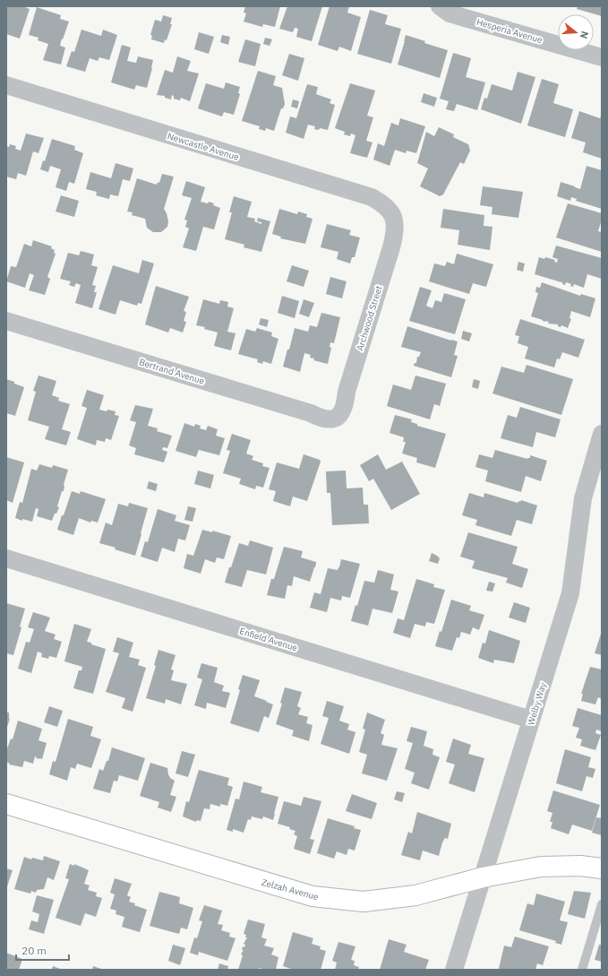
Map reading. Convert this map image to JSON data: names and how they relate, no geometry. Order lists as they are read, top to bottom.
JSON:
{
  "streets": {
    "street": [
      "Hesperia Avenue",
      "Newcastle Avenue",
      "Archwood Street",
      "Bertrand Avenue",
      "Enfield Avenue",
      "Welby Way",
      "Zelzah Avenue"
    ]
  },
  "crossings": [
    ["Newcastle Avenue", "Archwood Street"],
    ["Archwood Street", "Bertrand Avenue"],
    ["Enfield Avenue", "Welby Way"],
    ["Welby Way", "Zelzah Avenue"]
  ],
  "scale_bar": "20 m",
  "north": "right"
}
